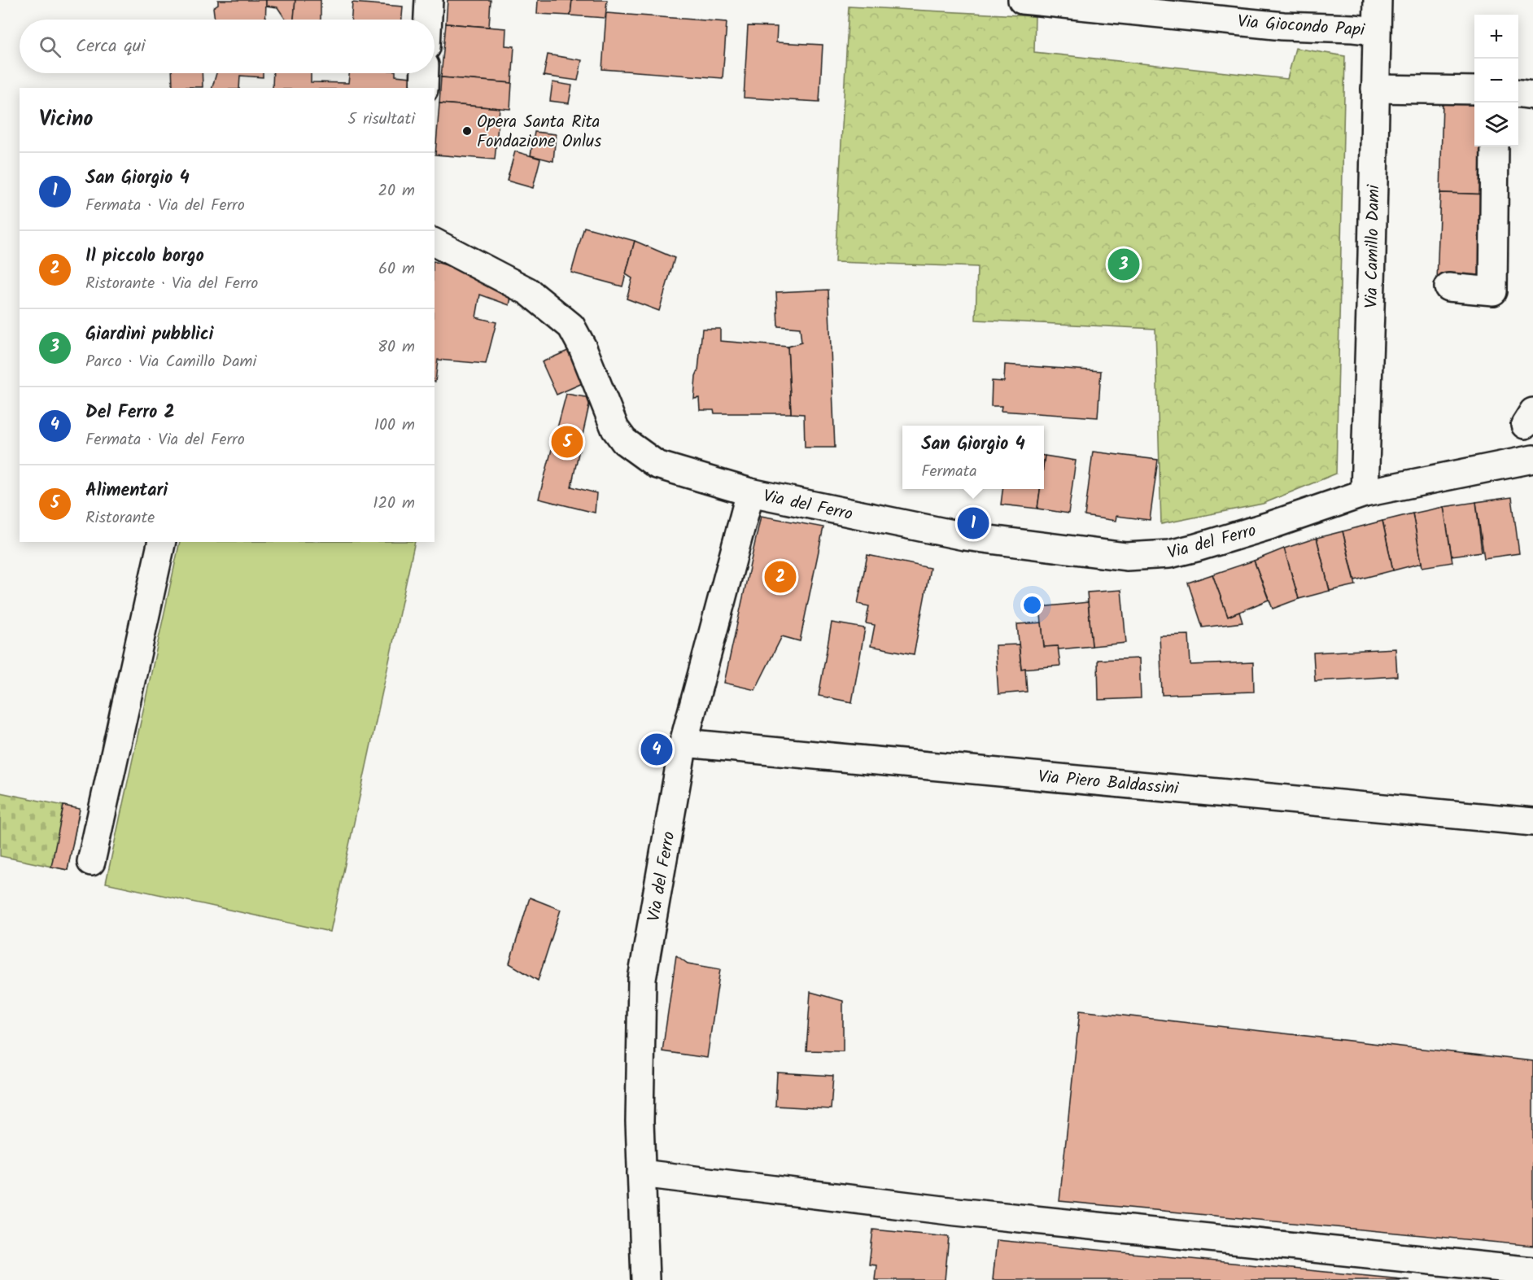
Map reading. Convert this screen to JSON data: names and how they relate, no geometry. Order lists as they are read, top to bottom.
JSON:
{
  "streets": {
    "street": [
      "Via Giocondo Papi",
      "Via Camillo Dami",
      "Via del Ferro",
      "Via Piero Baldassini"
    ]
  },
  "crossings": [
    ["Via Giocondo Papi", "Via Camillo Dami"],
    ["Via Camillo Dami", "Via del Ferro"],
    ["Via del Ferro", "Via Piero Baldassini"]
  ],
  "places": ["Opera Santa Rita Fondazione Onlus"],
  "page": {
    "map_buttons": ["+", "−"],
    "search": "Cerca qui",
    "heading": ["Vicino", "5 risultati"],
    "list": [
      {
        "mark": "1",
        "name": "San Giorgio 4",
        "note": "Fermata · Via del Ferro",
        "value": "20 m"
      },
      {
        "mark": "2",
        "name": "Il piccolo borgo",
        "note": "Ristorante · Via del Ferro",
        "value": "60 m"
      },
      {
        "mark": "3",
        "name": "Giardini pubblici",
        "note": "Parco · Via Camillo Dami",
        "value": "80 m"
      },
      {
        "mark": "4",
        "name": "Del Ferro 2",
        "note": "Fermata · Via del Ferro",
        "value": "100 m"
      },
      {
        "mark": "5",
        "name": "Alimentari",
        "note": "Ristorante",
        "value": "120 m"
      }
    ],
    "pins": [
      "3",
      "5",
      "1",
      "2",
      "4"
    ],
    "popup": ["San Giorgio 4", "Fermata"]
  }
}
